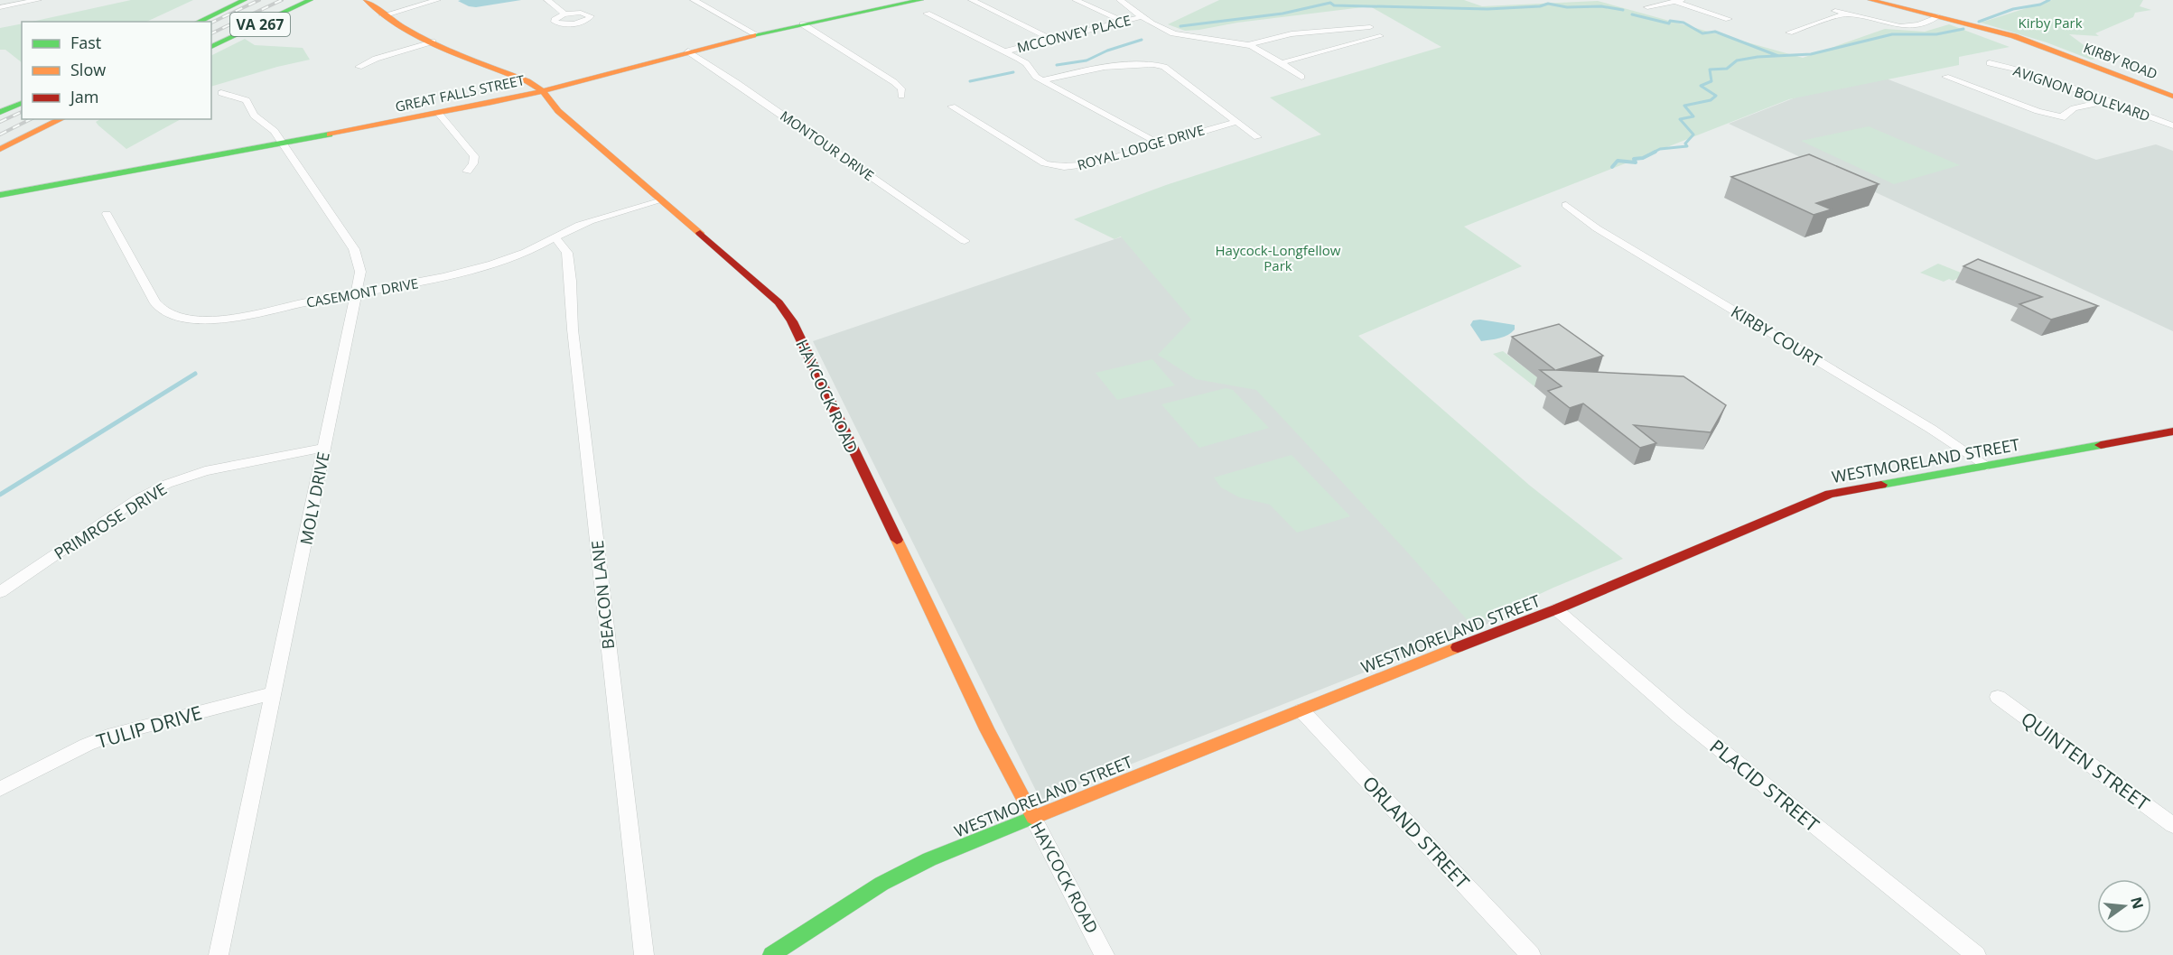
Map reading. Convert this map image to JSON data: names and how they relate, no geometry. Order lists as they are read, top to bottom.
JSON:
{
  "streets": {
    "main road": [
      "VA 267",
      "KIRBY ROAD",
      "GREAT FALLS STREET",
      "HAYCOCK ROAD",
      "WESTMORELAND STREET"
    ],
    "street": [
      "MCCONVEY PLACE",
      "AVIGNON BOULEVARD",
      "MONTOUR DRIVE",
      "ROYAL LODGE DRIVE",
      "CASEMONT DRIVE",
      "KIRBY COURT",
      "MOLY DRIVE",
      "PRIMROSE DRIVE",
      "BEACON LANE",
      "TULIP DRIVE",
      "QUINTEN STREET",
      "PLACID STREET",
      "ORLAND STREET"
    ]
  },
  "crossings": [
    ["GREAT FALLS STREET", "MONTOUR DRIVE"],
    ["GREAT FALLS STREET", "HAYCOCK ROAD"],
    ["GREAT FALLS STREET", "MOLY DRIVE"],
    ["CASEMONT DRIVE", "HAYCOCK ROAD"],
    ["CASEMONT DRIVE", "MOLY DRIVE"],
    ["CASEMONT DRIVE", "BEACON LANE"],
    ["KIRBY COURT", "WESTMORELAND STREET"],
    ["HAYCOCK ROAD", "WESTMORELAND STREET"],
    ["WESTMORELAND STREET", "PLACID STREET"],
    ["WESTMORELAND STREET", "ORLAND STREET"],
    ["MOLY DRIVE", "PRIMROSE DRIVE"],
    ["MOLY DRIVE", "TULIP DRIVE"]
  ],
  "parks": ["Kirby Park", "Haycock-Longfellow Park"],
  "legend": ["Fast", "Slow", "Jam"],
  "north": "right"
}
